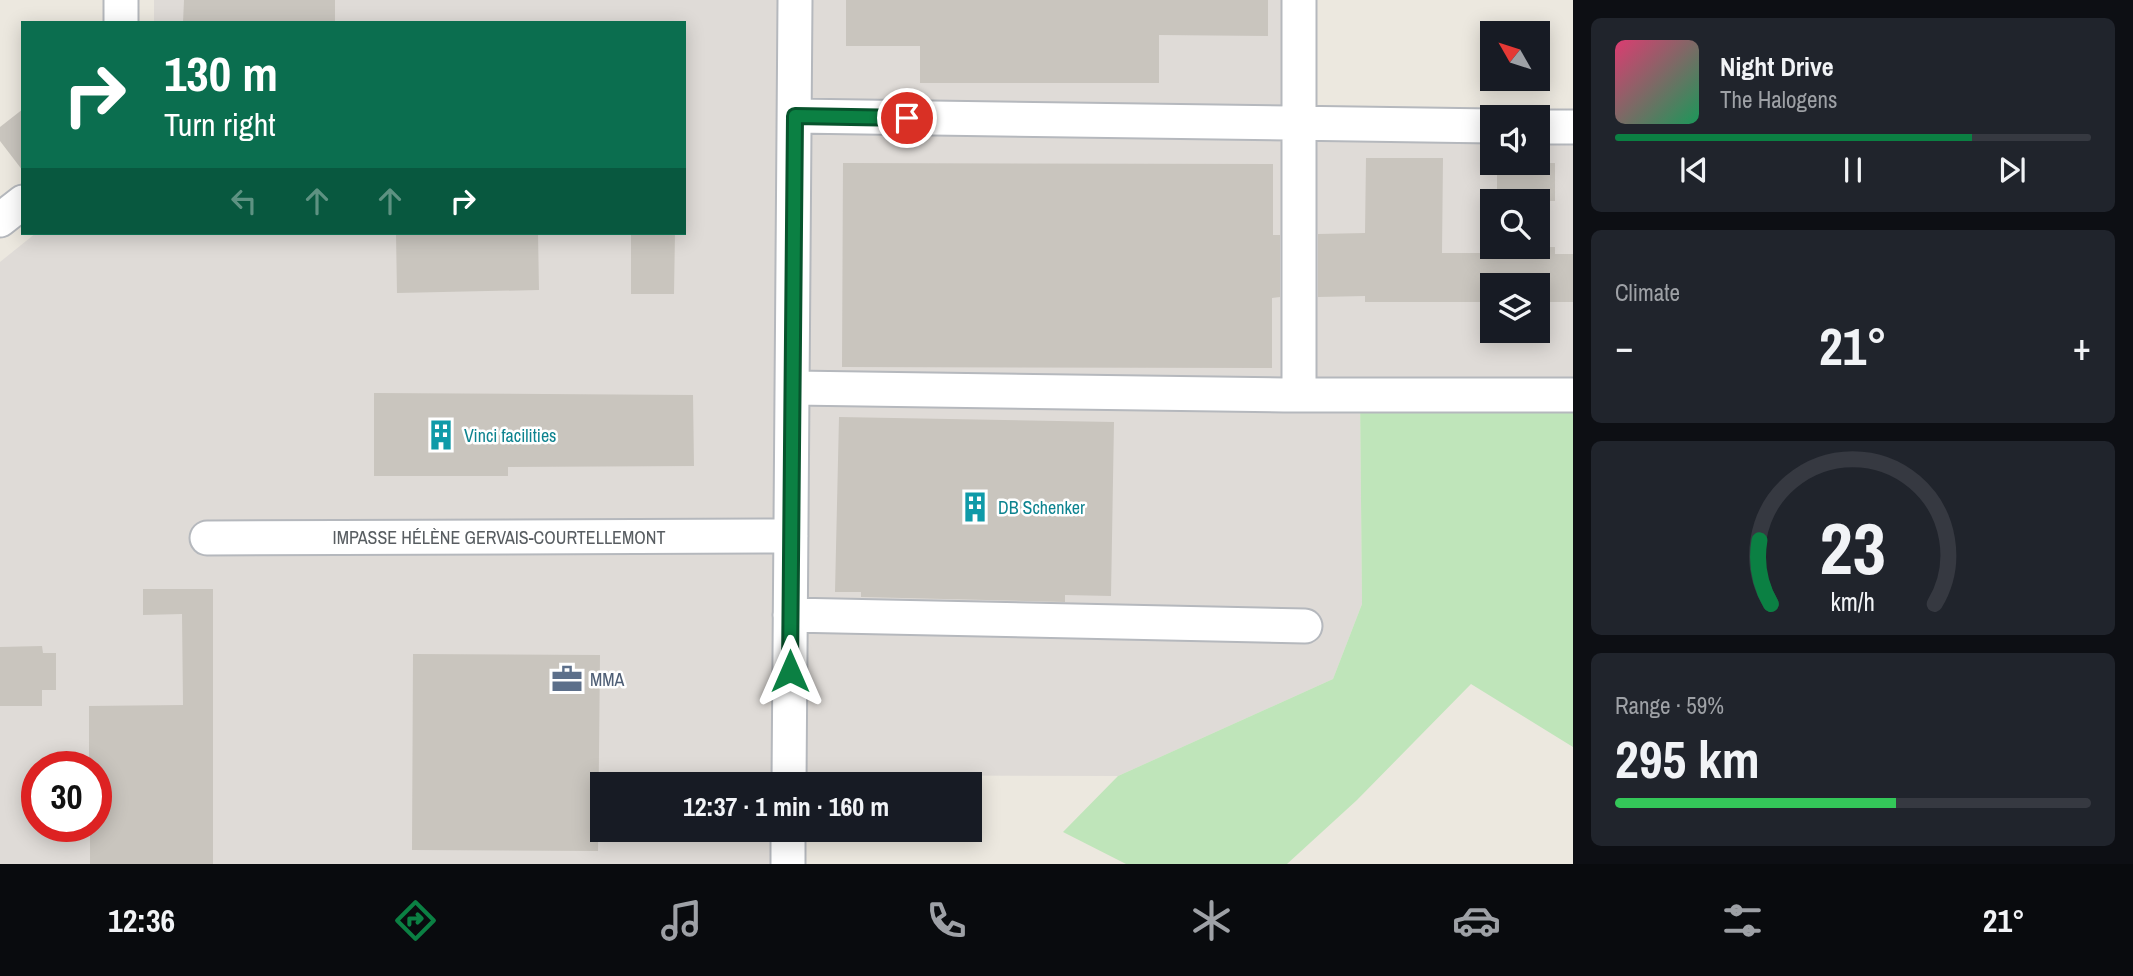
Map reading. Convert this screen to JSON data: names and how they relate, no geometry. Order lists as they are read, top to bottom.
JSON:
{
  "streets": {
    "street": ["IMPASSE HÉLÈNE GERVAIS-COURTELLEMONT"]
  },
  "places": {
    "building": ["Vinci facilities", "DB Schenker"],
    "office": ["MMA"]
  },
  "north": "top left",
  "page": {
    "turn": ["130 m", "Turn right"],
    "song": ["Night Drive", "The Halogens"],
    "tile": [
      "Climate",
      ["Range · 59%", "295 km"]
    ],
    "heat": ["−", "21°", "+"],
    "limit": "30",
    "trip": "12:37 · 1 min · 160 m",
    "tabs": ["12:36", "21°"],
    "gauge": ["23", "km/h"]
  }
}
